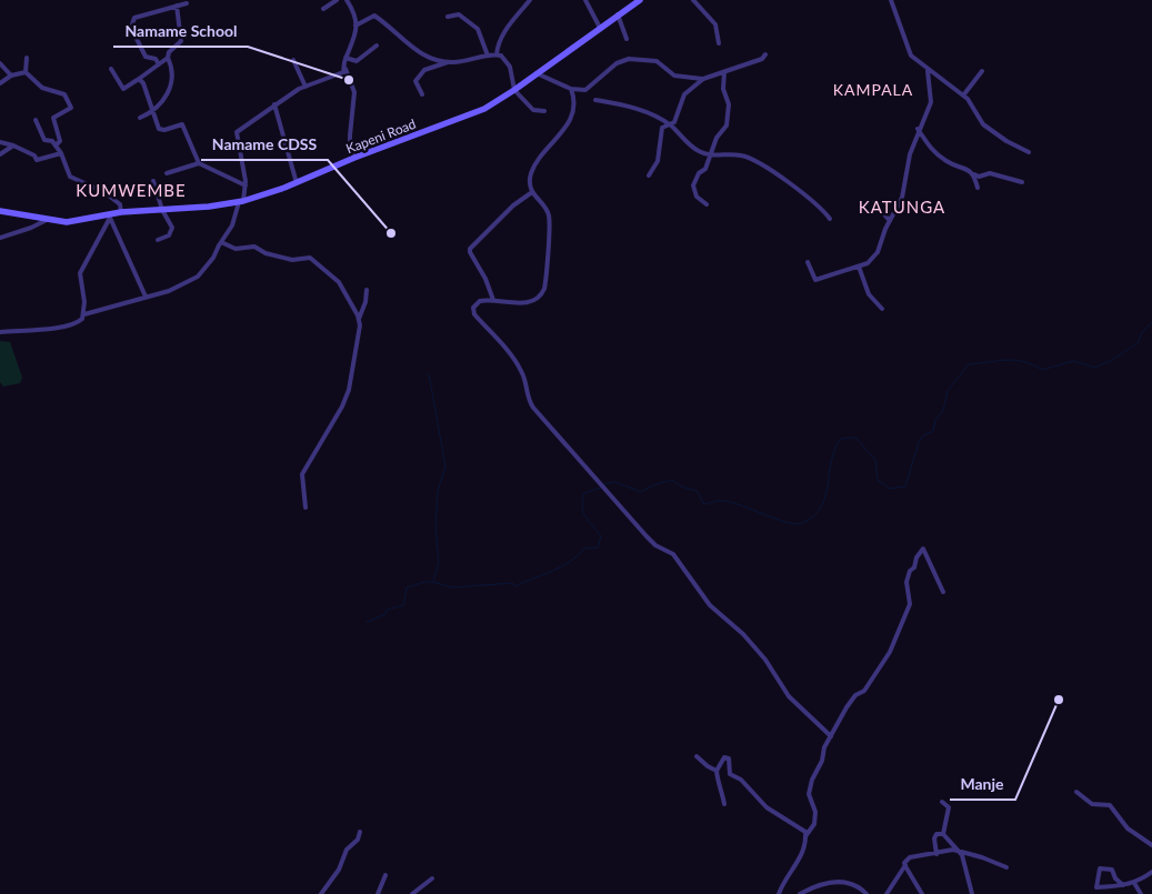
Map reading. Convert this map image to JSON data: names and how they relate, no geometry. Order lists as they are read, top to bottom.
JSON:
{
  "streets": {
    "main road": ["Kapeni Road"]
  },
  "districts": ["KAMPALA", "KUMWEMBE", "KATUNGA"],
  "places": ["Namame School", "Namame CDSS", "Manje"]
}
